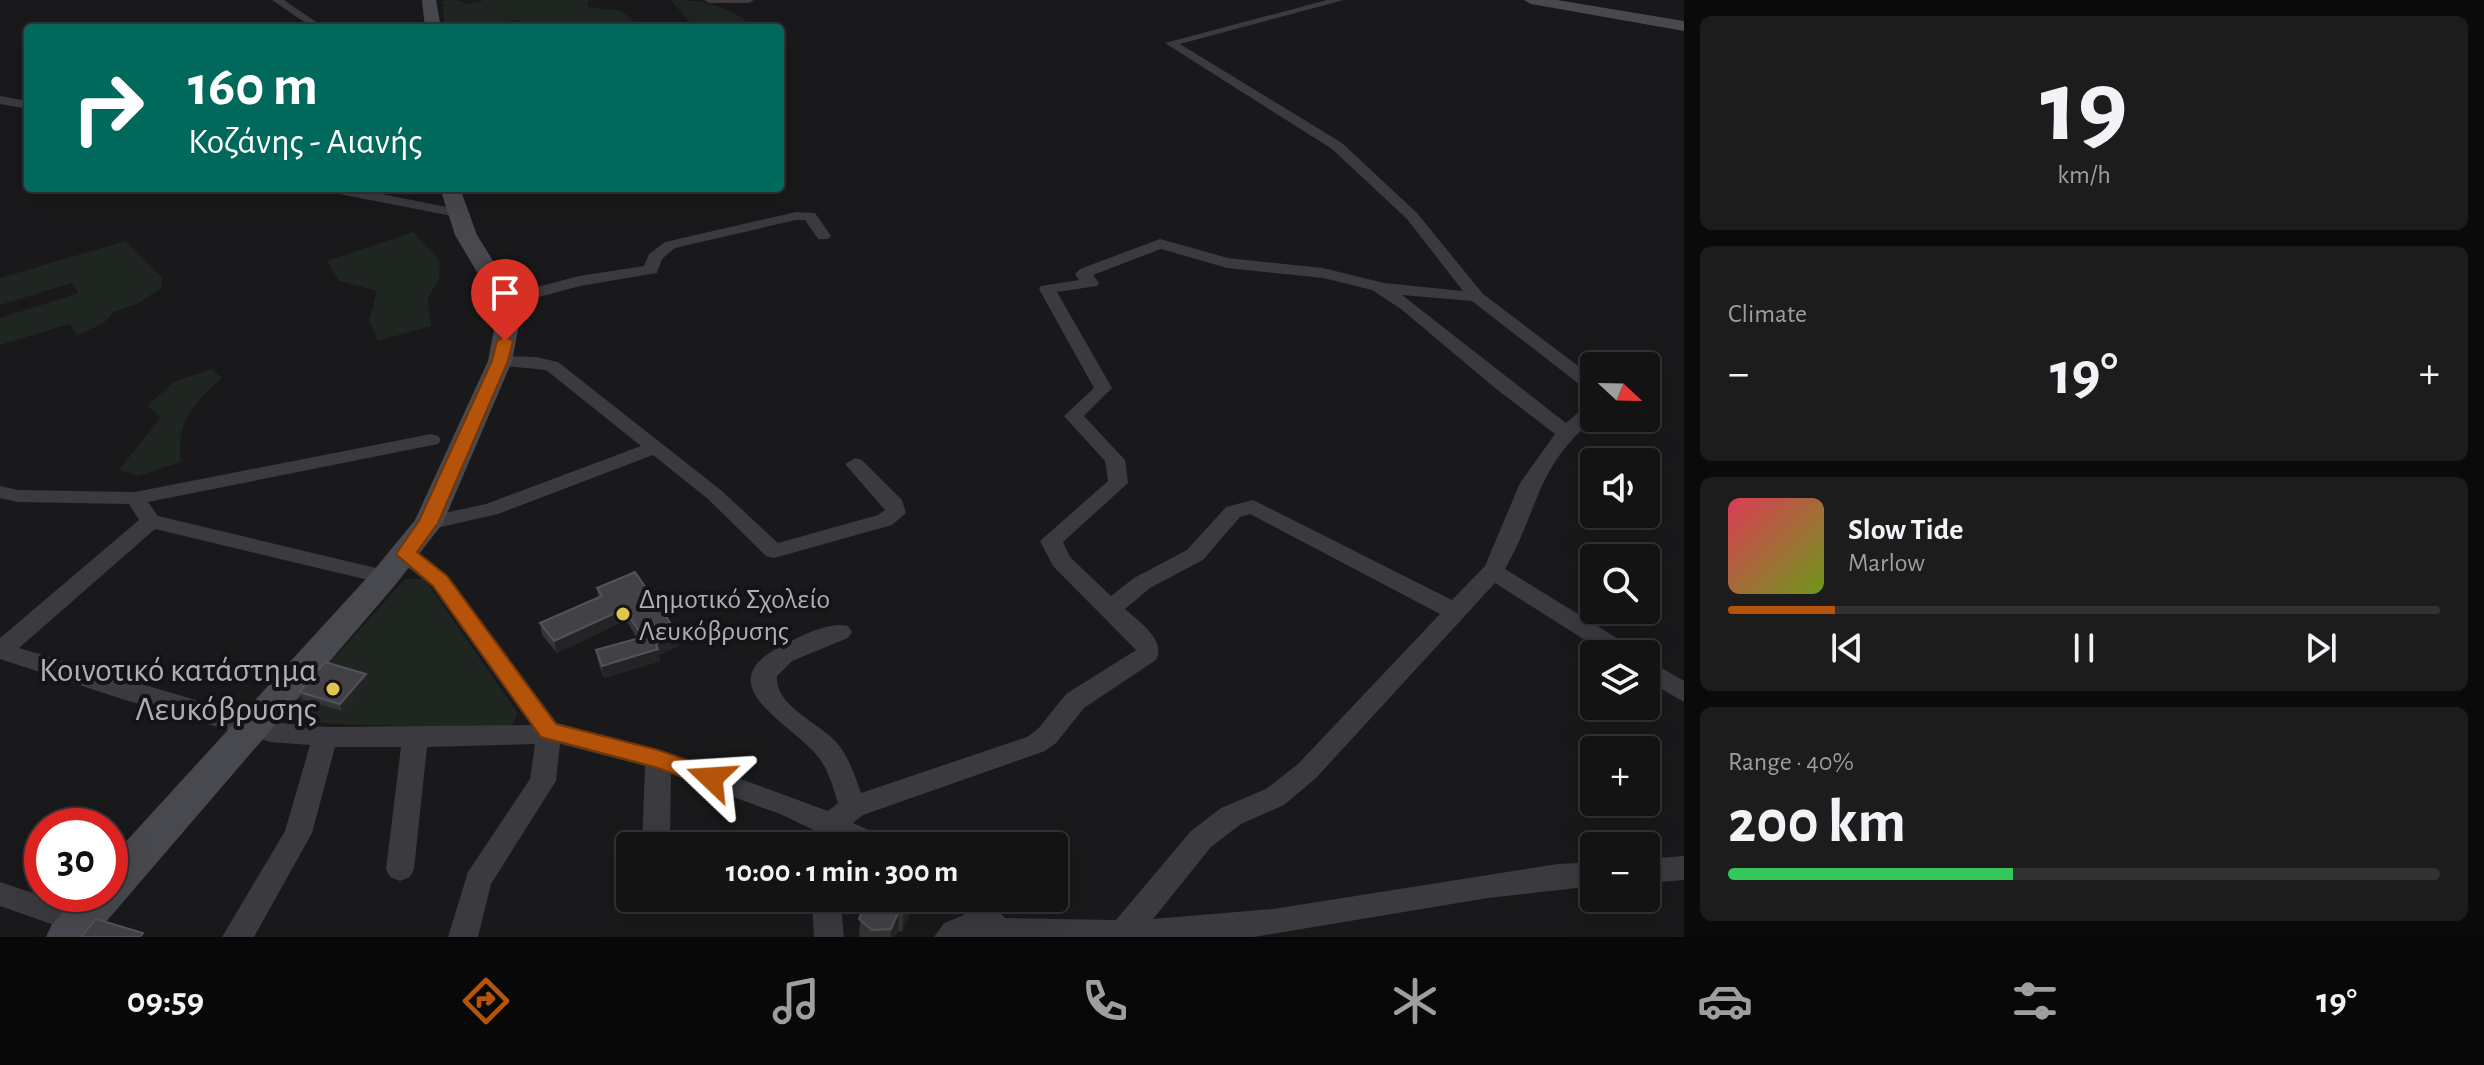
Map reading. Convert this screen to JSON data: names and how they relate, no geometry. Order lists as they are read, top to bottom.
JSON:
{
  "places": ["Δημοτικό Σχολείο Λευκόβρυσης", "Κοινοτικό κατάστημα Λευκόβρυσης"],
  "north": "right",
  "page": {
    "tile": [
      ["19", "km/h"],
      "Climate",
      ["Range · 40%", "200 km"]
    ],
    "turn": ["160 m", "Κοζάνης - Αιανής"],
    "heat": ["−", "19°", "+"],
    "map_buttons": ["+", "−"],
    "song": ["Slow Tide", "Marlow"],
    "limit": "30",
    "trip": "10:00 · 1 min · 300 m",
    "tabs": ["09:59", "19°"]
  }
}
